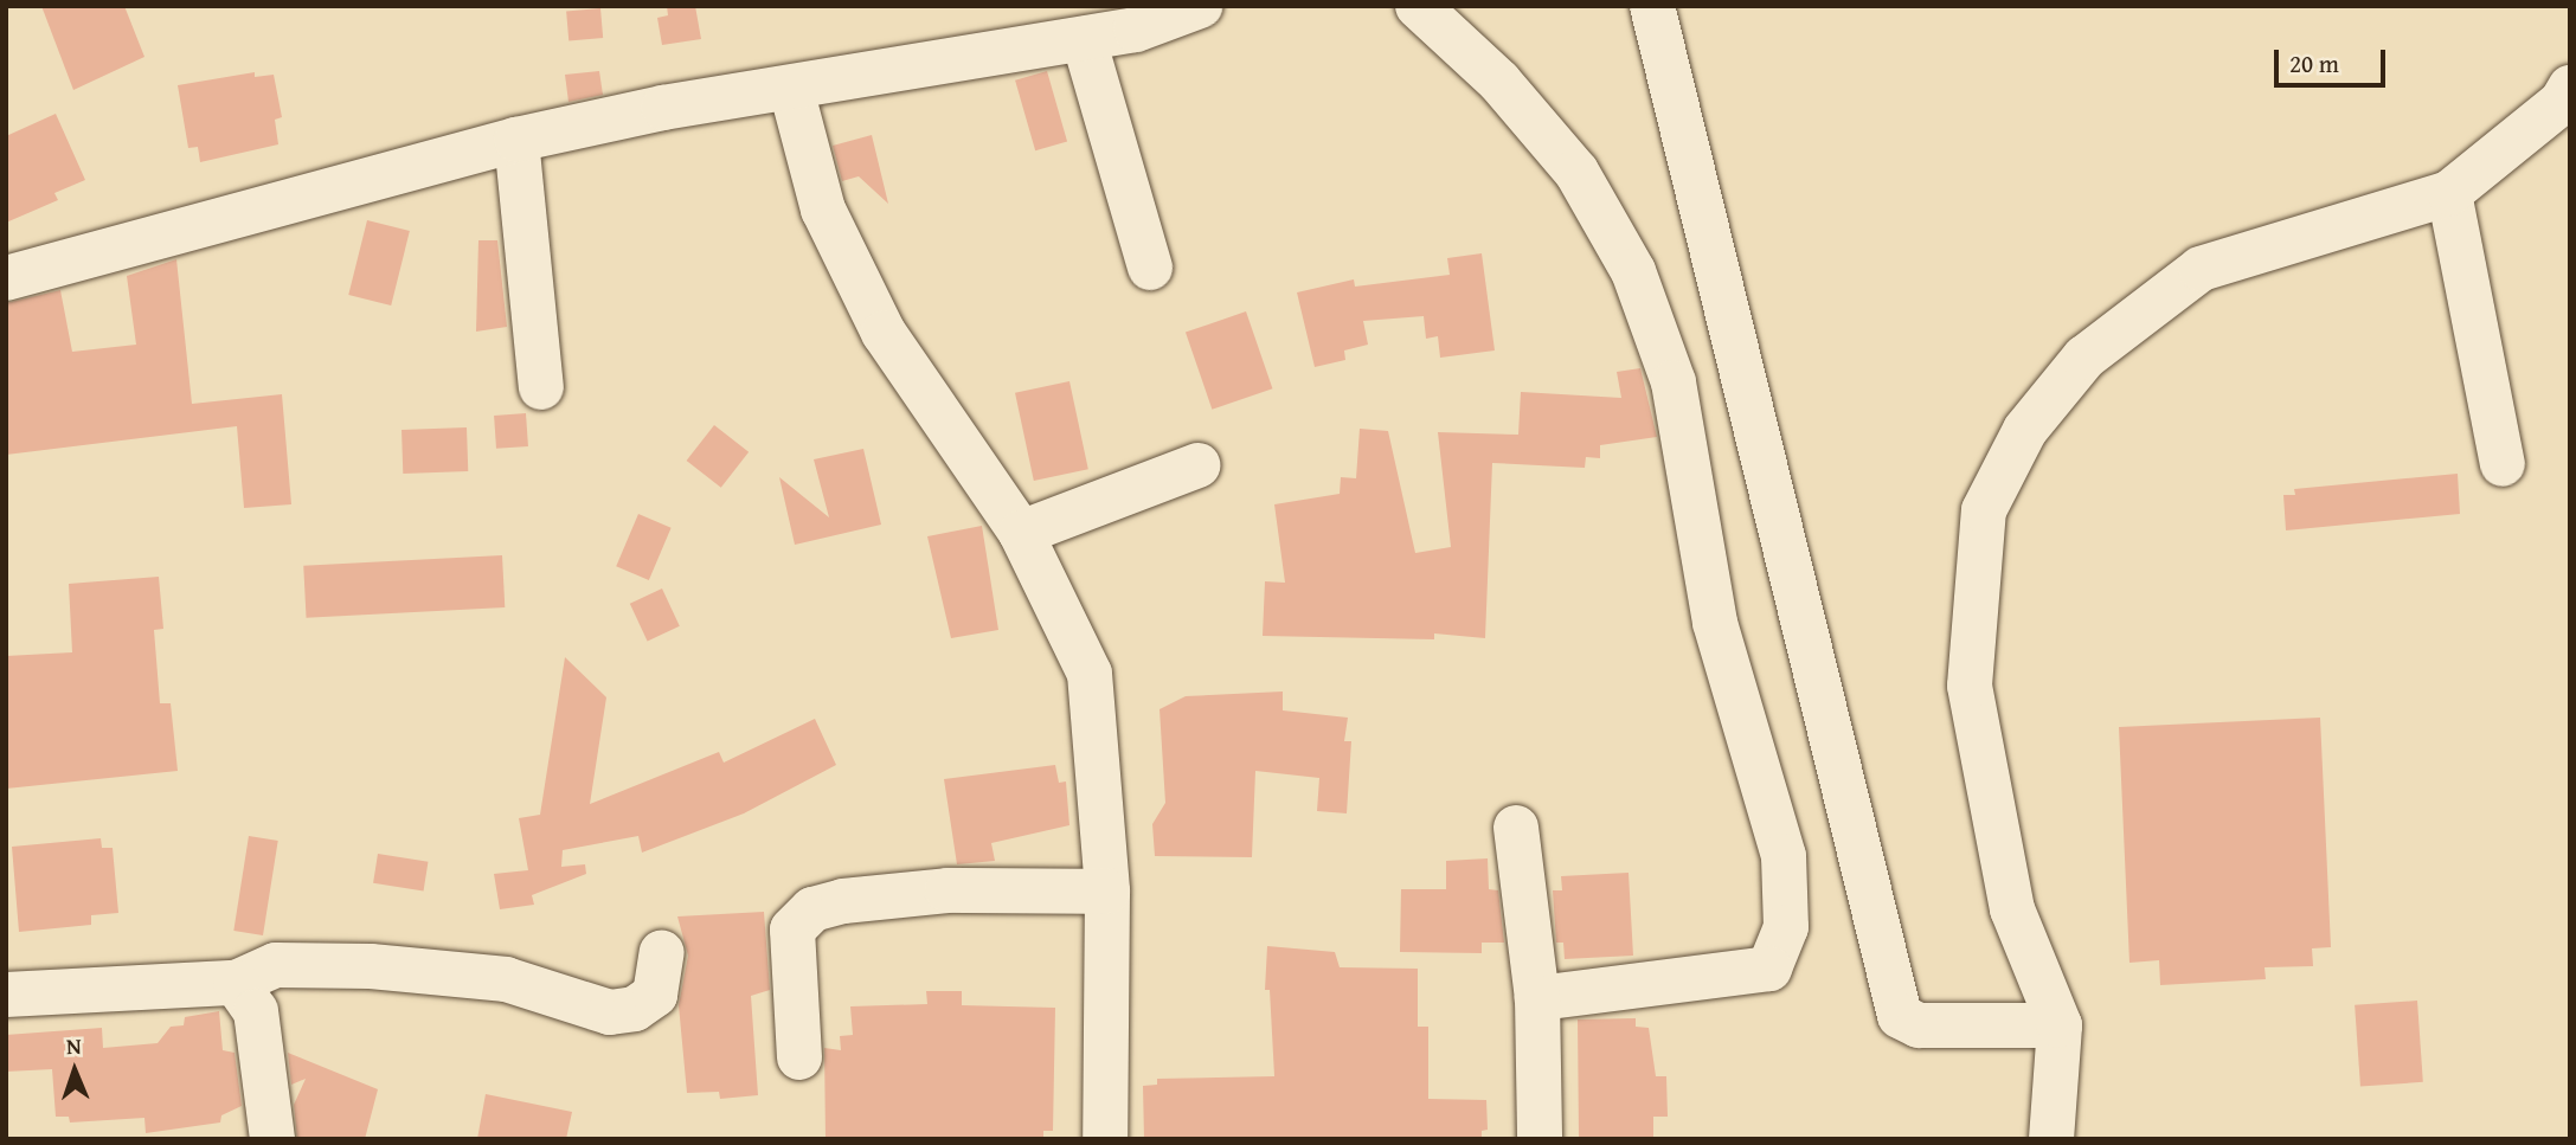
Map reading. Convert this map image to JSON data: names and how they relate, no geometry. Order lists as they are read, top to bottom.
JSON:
{
  "scale_bar": "20 m",
  "north": "top"
}
